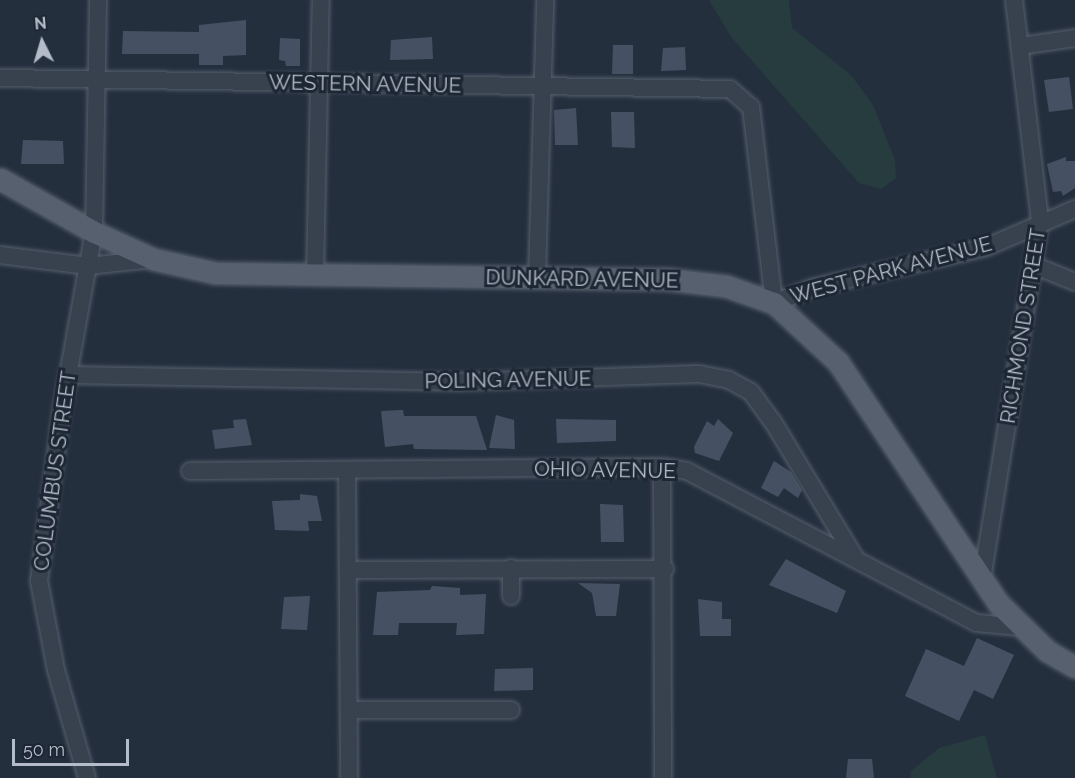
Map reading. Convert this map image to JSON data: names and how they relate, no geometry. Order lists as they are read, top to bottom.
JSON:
{
  "streets": {
    "main road": ["DUNKARD AVENUE"],
    "street": [
      "WESTERN AVENUE",
      "WEST PARK AVENUE",
      "RICHMOND STREET",
      "POLING AVENUE",
      "OHIO AVENUE",
      "COLUMBUS STREET"
    ]
  },
  "crossings": [
    ["WESTERN AVENUE", "WEST PARK AVENUE"],
    ["WESTERN AVENUE", "DUNKARD AVENUE"],
    ["WESTERN AVENUE", "COLUMBUS STREET"],
    ["WEST PARK AVENUE", "DUNKARD AVENUE"],
    ["WEST PARK AVENUE", "RICHMOND STREET"],
    ["DUNKARD AVENUE", "RICHMOND STREET"],
    ["DUNKARD AVENUE", "OHIO AVENUE"],
    ["DUNKARD AVENUE", "COLUMBUS STREET"],
    ["POLING AVENUE", "OHIO AVENUE"],
    ["POLING AVENUE", "COLUMBUS STREET"]
  ],
  "scale_bar": "50 m",
  "north": "top"
}
